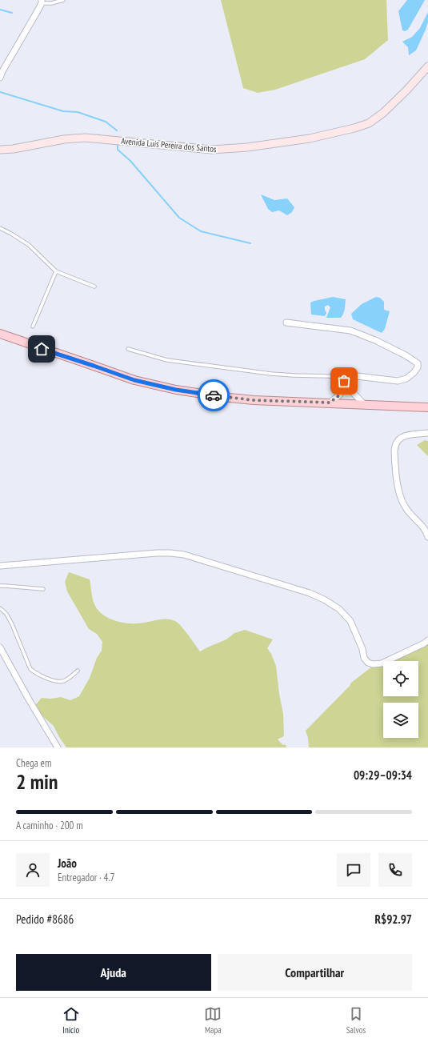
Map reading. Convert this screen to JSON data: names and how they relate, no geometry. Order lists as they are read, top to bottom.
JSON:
{
  "streets": {
    "street": ["Avenida Luís Pereira dos Santos"]
  },
  "page": {
    "heading": ["2 min", "Chega em", "09:29–09:34"],
    "panel": [
      "João",
      "Entregador · 4.7",
      "Pedido #8686",
      "R$92.97"
    ],
    "bar": "A caminho · 200 m",
    "buttons": ["Ajuda", "Compartilhar"],
    "tabs": ["Início", "Mapa", "Salvos"]
  }
}
